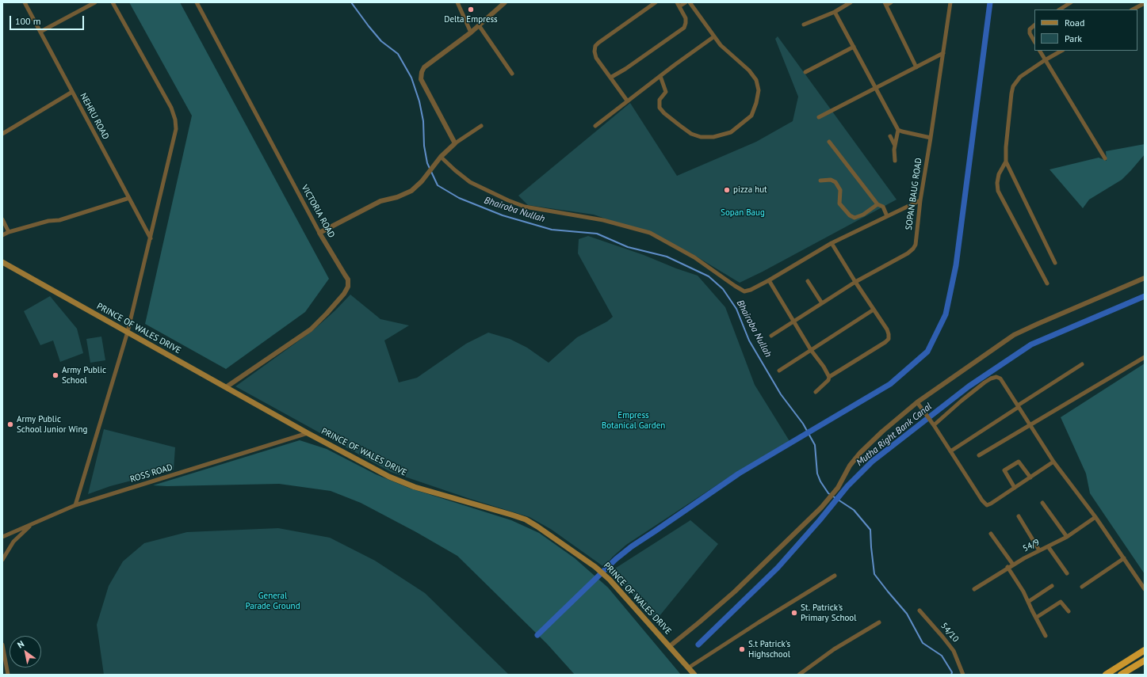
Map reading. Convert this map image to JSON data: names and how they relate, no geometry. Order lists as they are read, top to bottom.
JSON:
{
  "streets": {
    "main road": ["PRINCE OF WALES DRIVE"],
    "street": [
      "NEHRU ROAD",
      "SOPAN BAUG ROAD",
      "VICTORIA ROAD",
      "ROSS ROAD",
      "54/9",
      "54/10"
    ]
  },
  "crossings": [
    ["VICTORIA ROAD", "PRINCE OF WALES DRIVE"],
    ["PRINCE OF WALES DRIVE", "ROSS ROAD"]
  ],
  "water": ["Bhairoba Nullah", "Mutha Right Bank Canal"],
  "parks": ["Sopan Baug", "Empress Botanical Garden", "General Parade Ground"],
  "places": [
    "Delta Empress",
    "pizza hut",
    "Army Public School",
    "Army Public School Junior Wing",
    "St. Patrick's Primary School",
    "S.t Patrick's Highschool"
  ],
  "legend": ["Road", "Park"],
  "scale_bar": "100 m",
  "north": "top left"
}
